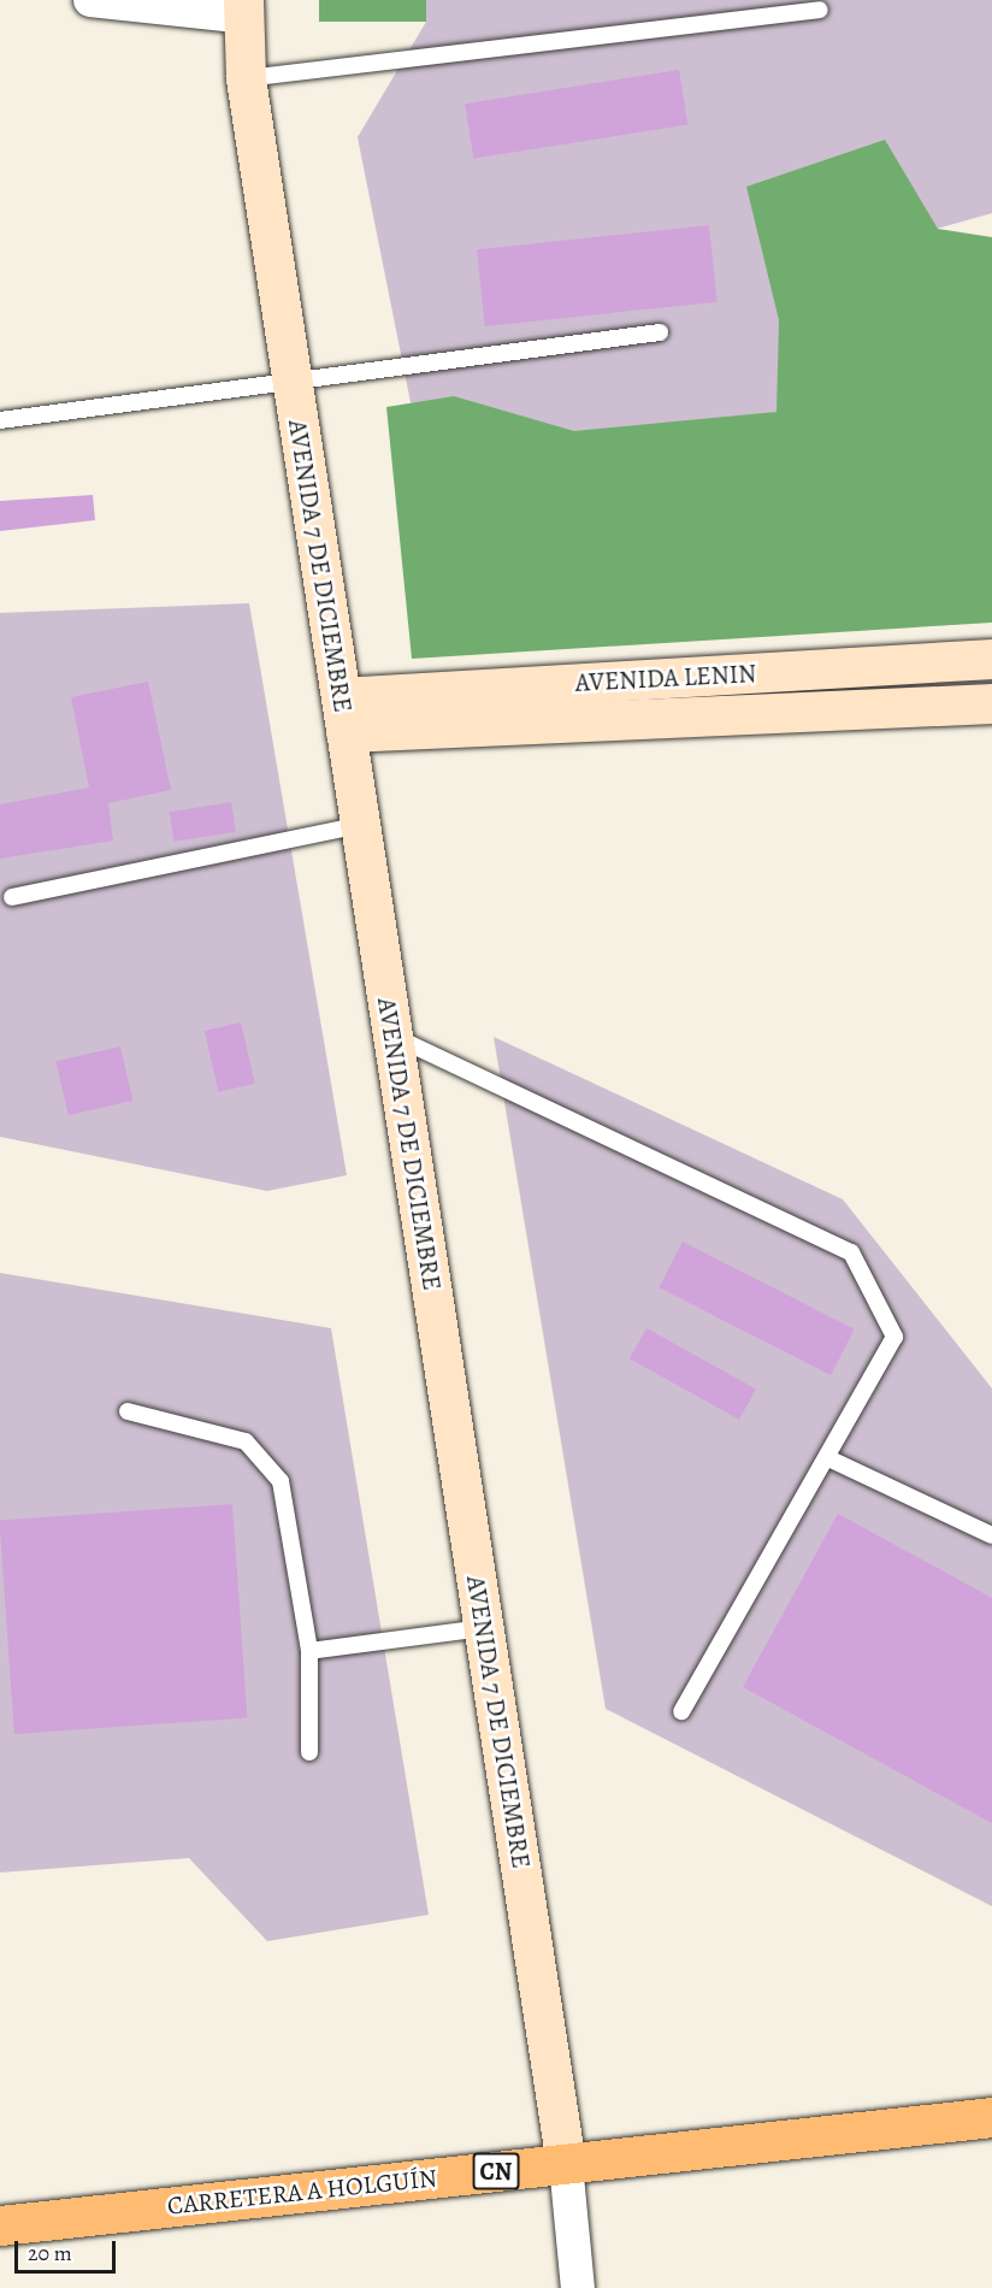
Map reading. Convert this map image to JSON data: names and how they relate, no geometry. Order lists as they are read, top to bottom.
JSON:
{
  "streets": {
    "main road": [
      "AVENIDA 7 DE DICIEMBRE",
      "AVENIDA LENIN",
      "CN",
      "CARRETERA A HOLGUÍN"
    ]
  },
  "crossings": [
    ["AVENIDA 7 DE DICIEMBRE", "AVENIDA LENIN"],
    ["AVENIDA 7 DE DICIEMBRE", "CARRETERA A HOLGUÍN"]
  ],
  "scale_bar": "20 m"
}
